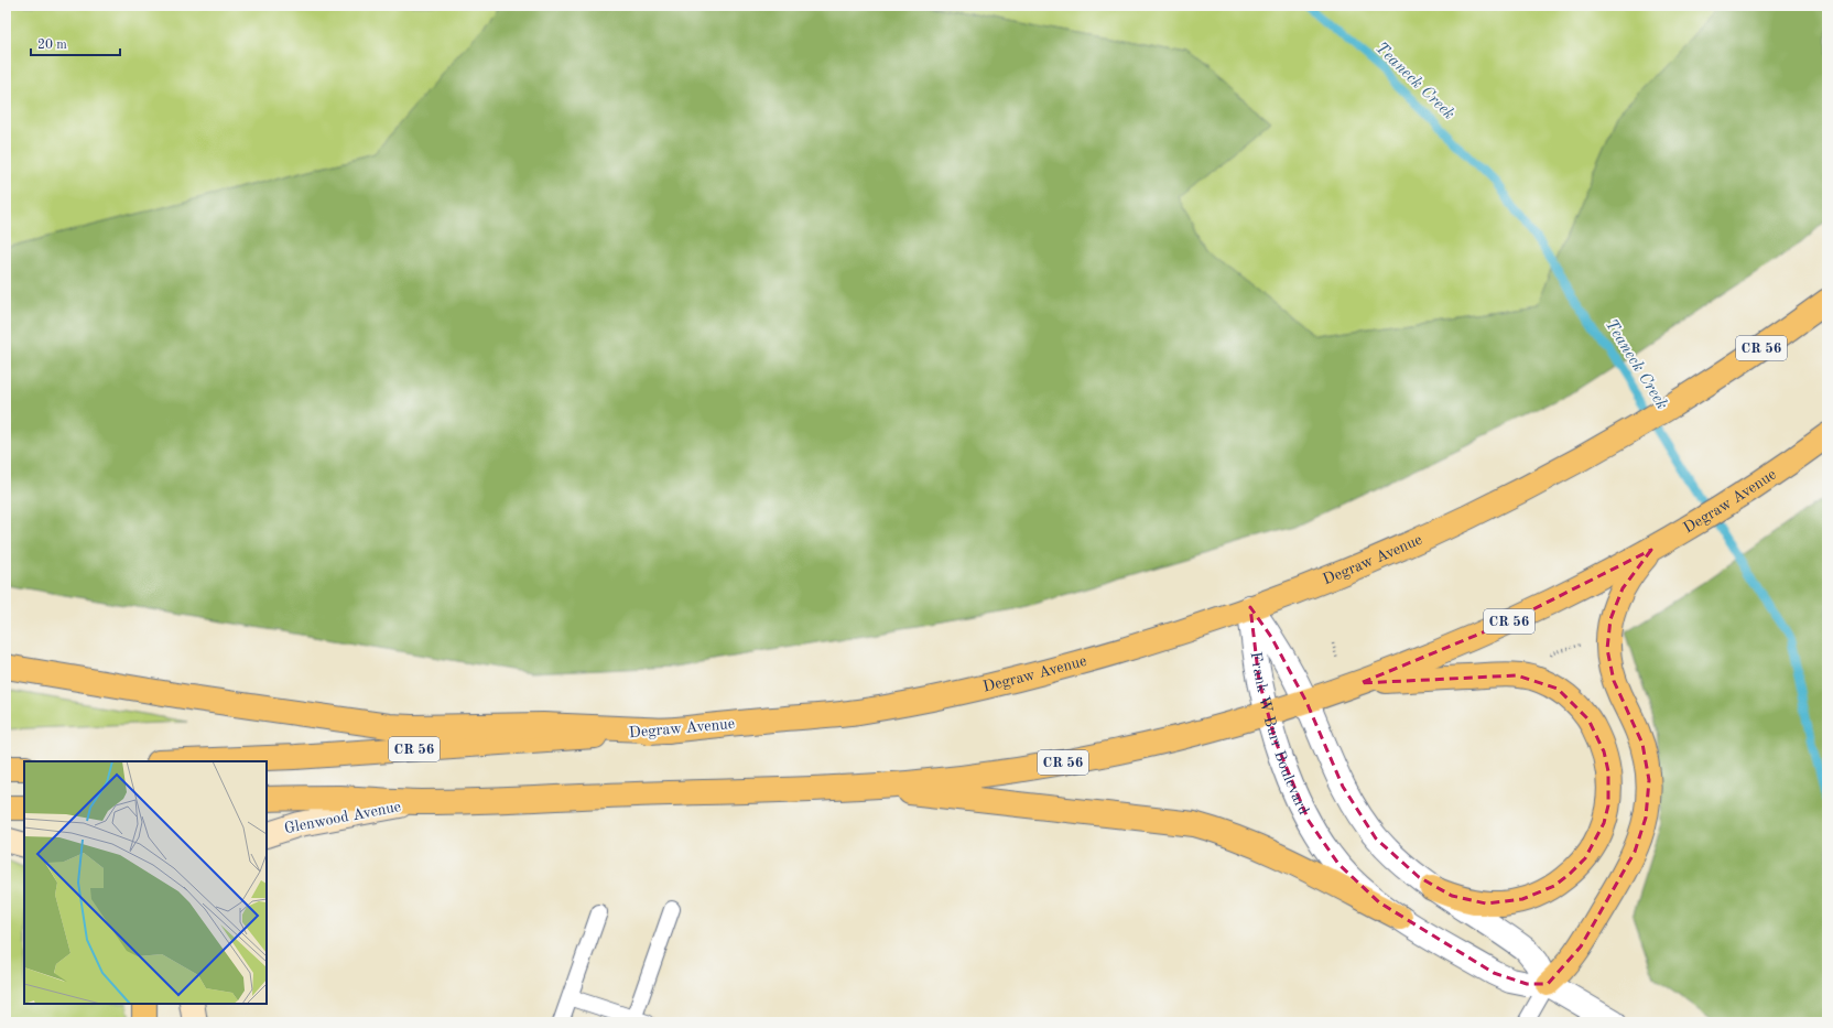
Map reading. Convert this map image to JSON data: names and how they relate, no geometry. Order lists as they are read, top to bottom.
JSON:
{
  "streets": {
    "main road": ["CR 56", "Degraw Avenue", "Glenwood Avenue"],
    "street": ["Frank W Burr Boulevard"]
  },
  "crossings": [
    ["Degraw Avenue", "Frank W Burr Boulevard"],
    ["Degraw Avenue", "Glenwood Avenue"]
  ],
  "water": ["Teaneck Creek"],
  "scale_bar": "20 m"
}
